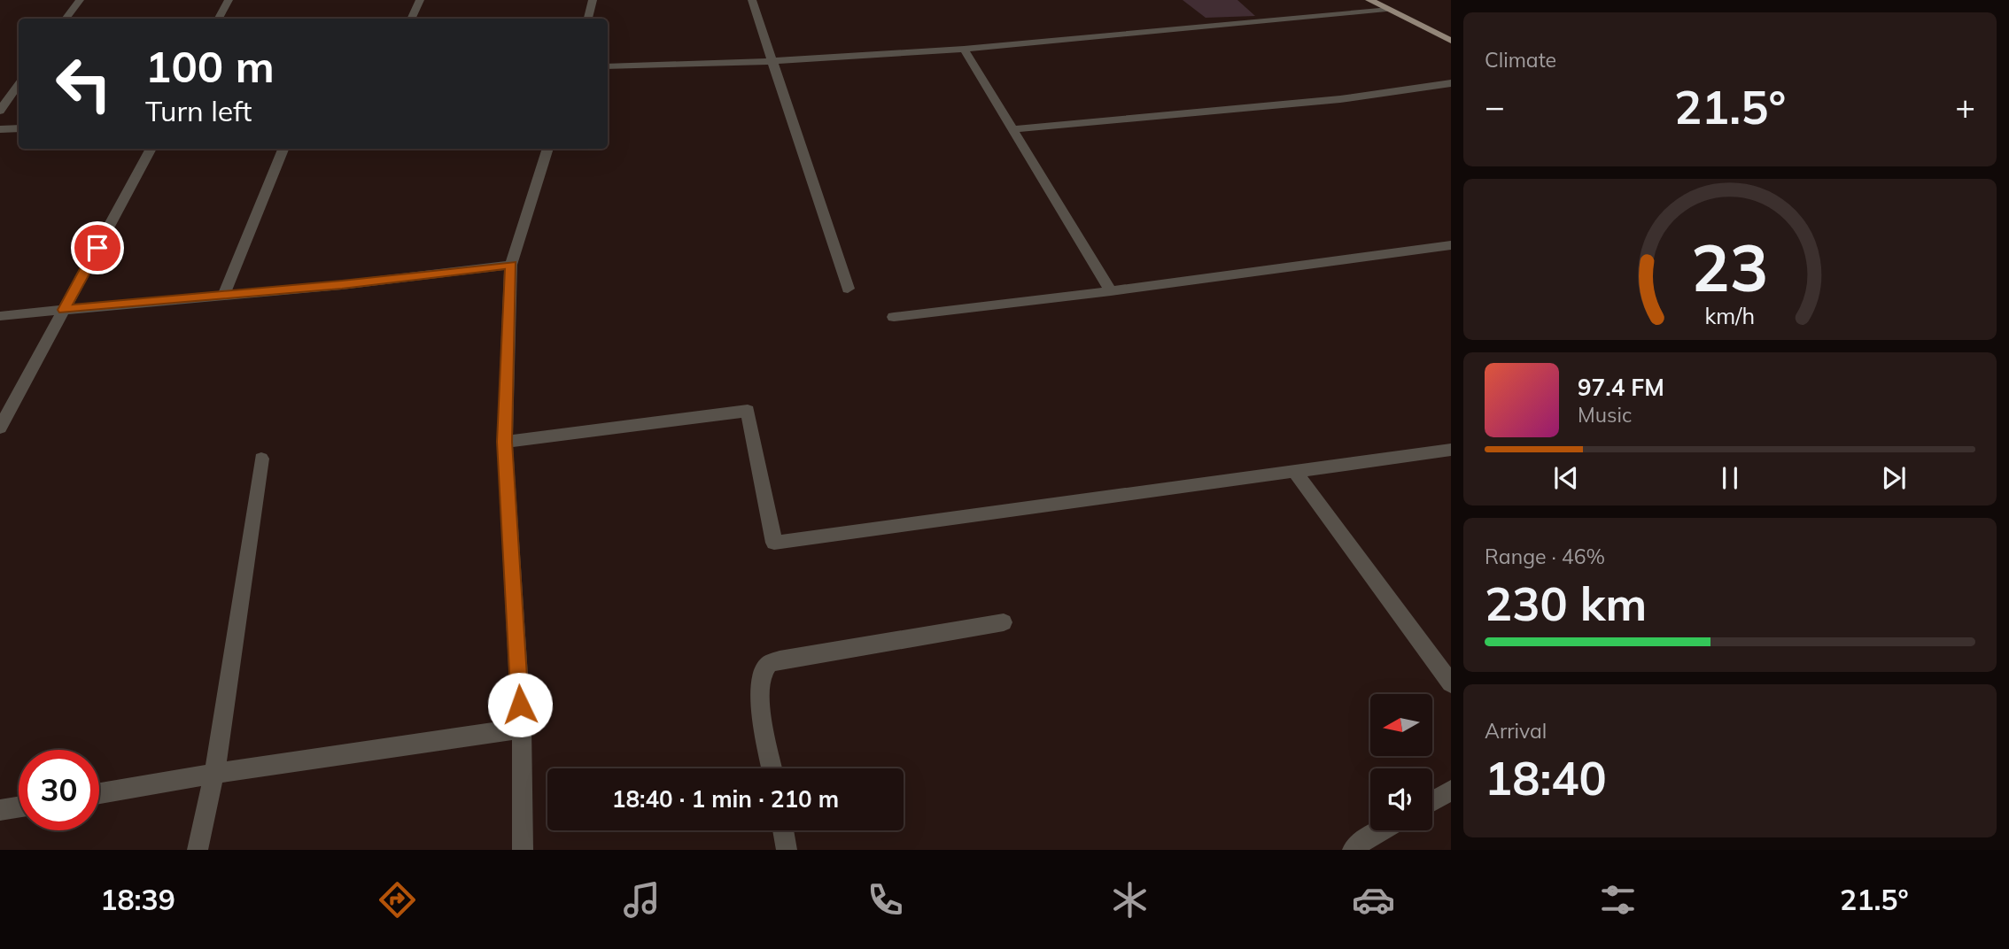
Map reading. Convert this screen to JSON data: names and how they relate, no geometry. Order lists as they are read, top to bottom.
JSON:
{
  "north": "left",
  "page": {
    "tile": [
      "Climate",
      ["Range · 46%", "230 km"],
      ["Arrival", "18:40"]
    ],
    "turn": ["100 m", "Turn left"],
    "heat": ["−", "21.5°", "+"],
    "song": ["97.4 FM", "Music"],
    "limit": "30",
    "trip": "18:40 · 1 min · 210 m",
    "tabs": ["18:39", "21.5°"],
    "gauge": ["23", "km/h"]
  }
}
